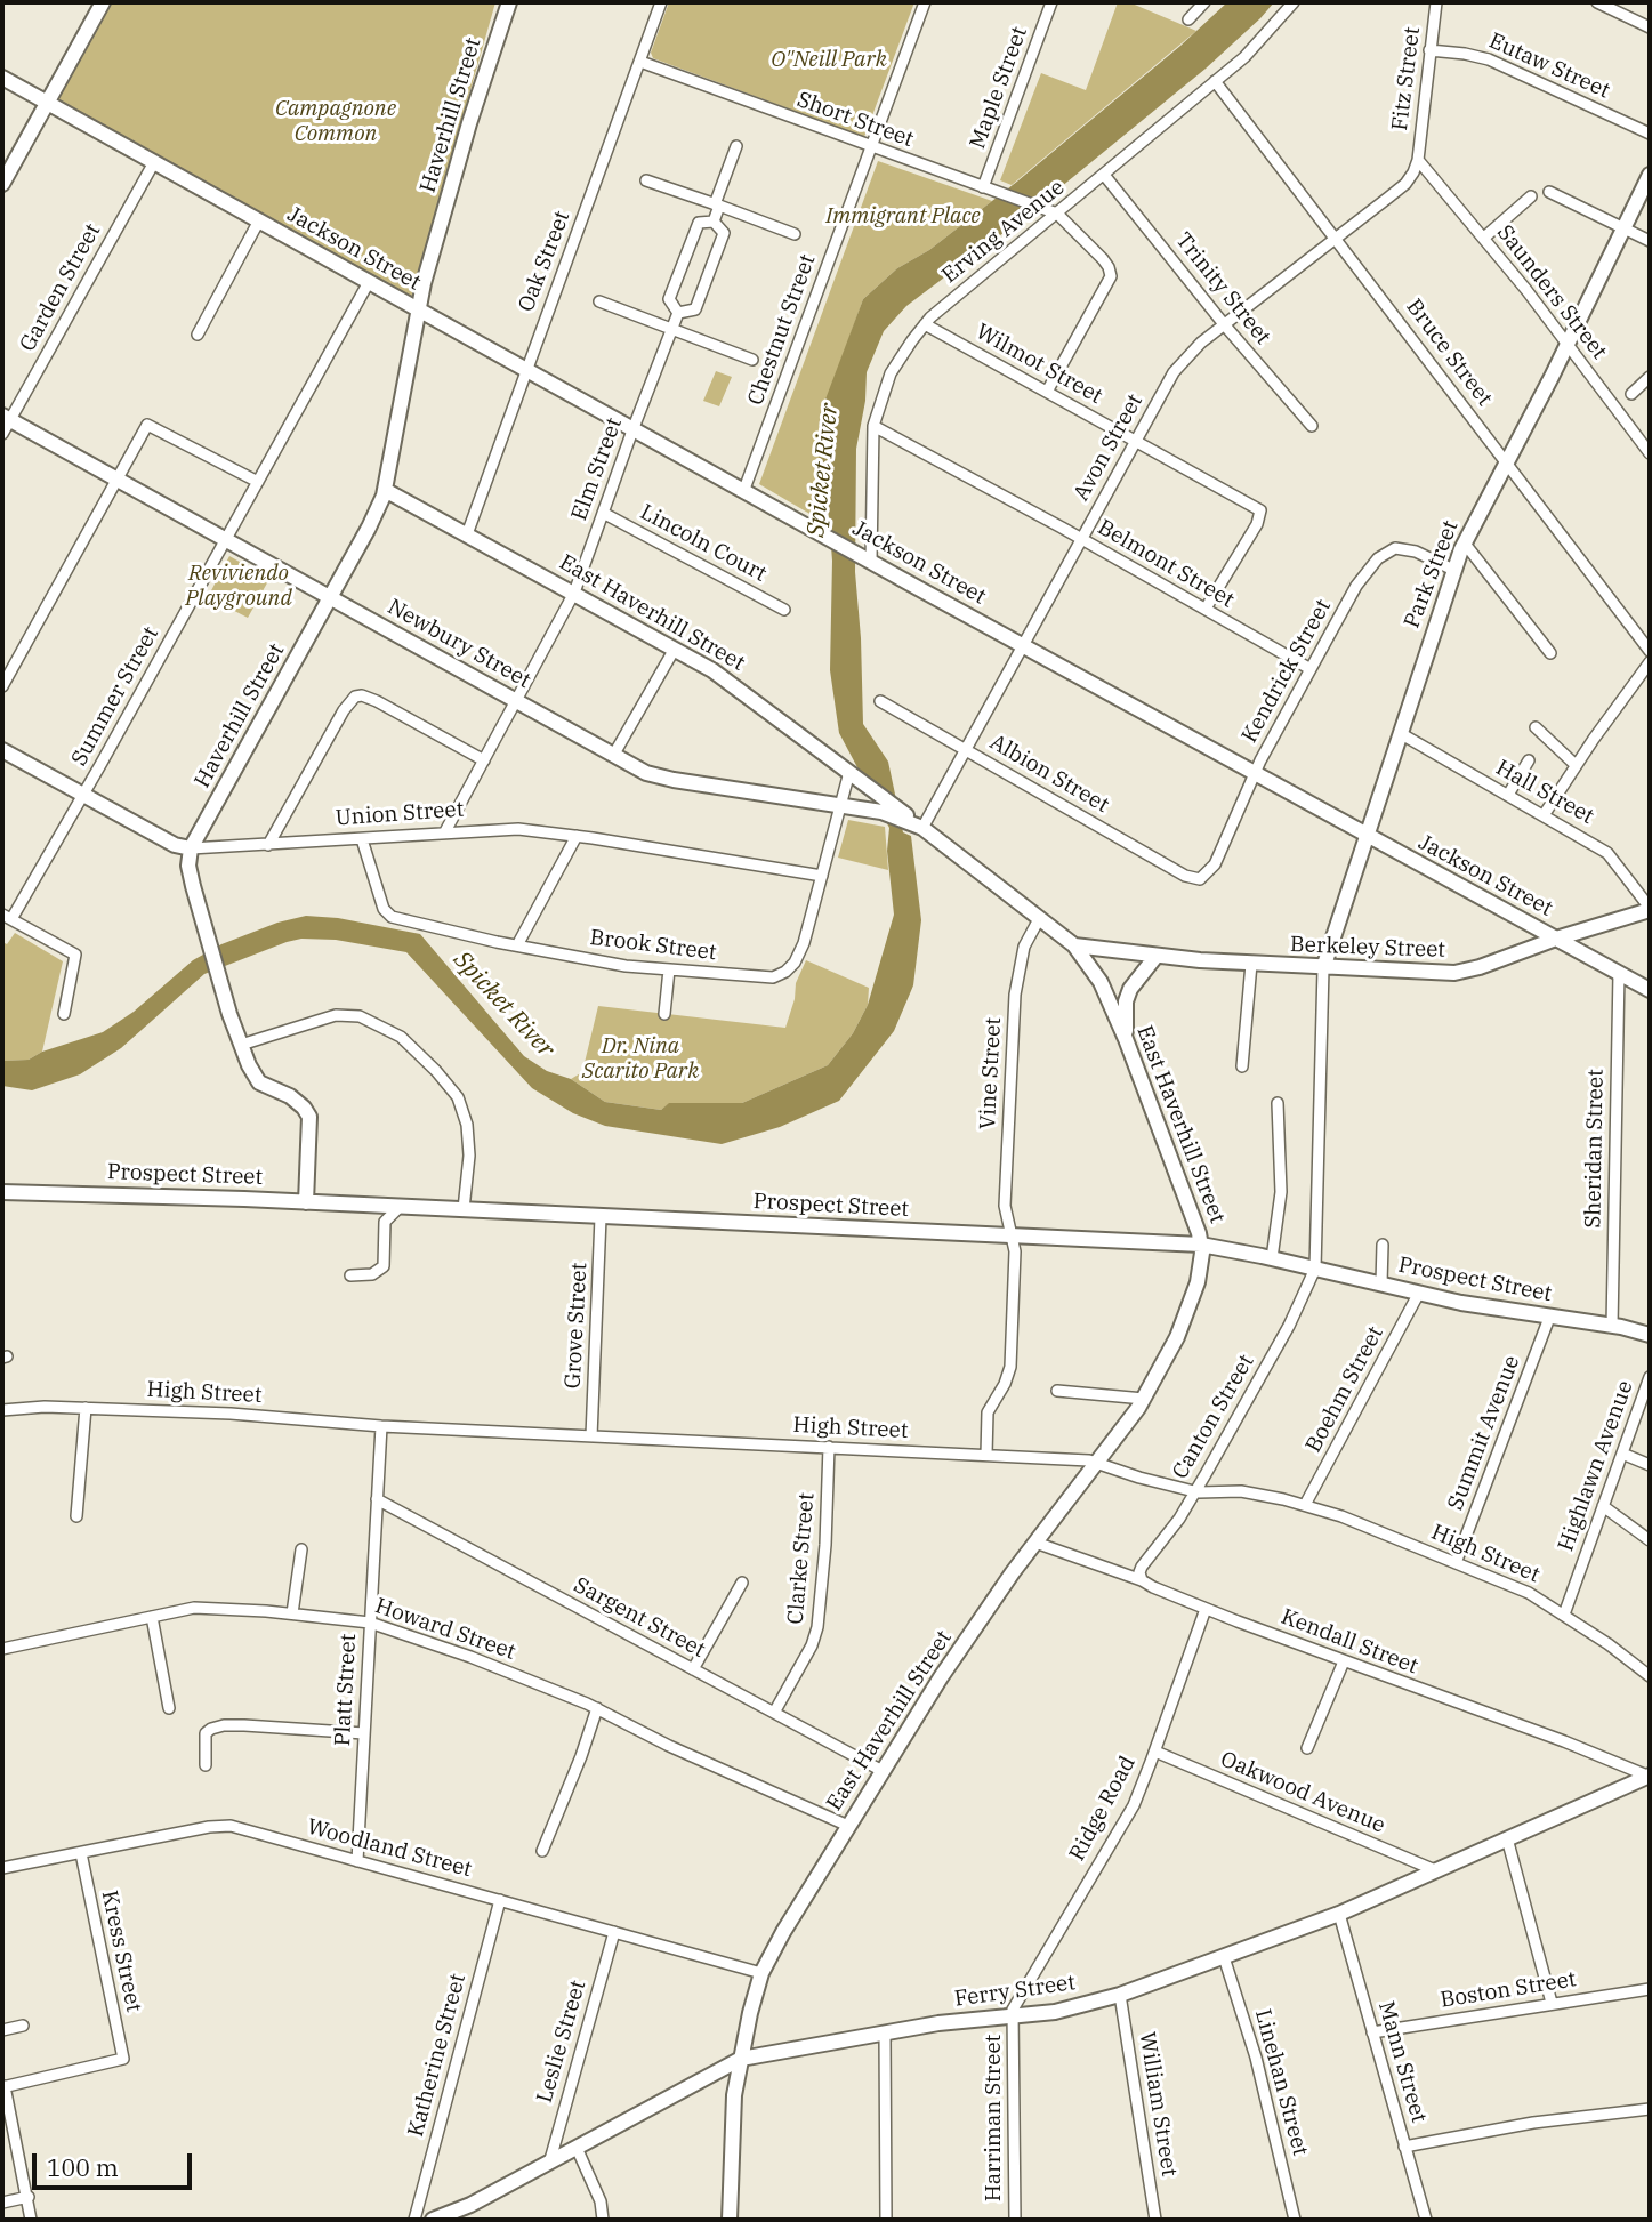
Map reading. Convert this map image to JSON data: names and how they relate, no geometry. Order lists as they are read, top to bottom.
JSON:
{
  "streets": {
    "main road": [
      "Haverhill Street",
      "Jackson Street",
      "Park Street",
      "East Haverhill Street",
      "Newbury Street",
      "Union Street",
      "Berkeley Street",
      "Prospect Street",
      "Ferry Street"
    ],
    "street": [
      "Eutaw Street",
      "Fitz Street",
      "Maple Street",
      "Short Street",
      "Erving Avenue",
      "Oak Street",
      "Garden Street",
      "Trinity Street",
      "Saunders Street",
      "Chestnut Street",
      "Bruce Street",
      "Wilmot Street",
      "Avon Street",
      "Elm Street",
      "Lincoln Court",
      "Belmont Street",
      "Kendrick Street",
      "Summer Street",
      "Albion Street",
      "Hall Street",
      "Brook Street",
      "Vine Street",
      "Sheridan Street",
      "Grove Street",
      "Boehm Street",
      "High Street",
      "Canton Street",
      "Summit Avenue",
      "Highlawn Avenue",
      "Clarke Street",
      "Sargent Street",
      "Howard Street",
      "Kendall Street",
      "Platt Street",
      "Oakwood Avenue",
      "Ridge Road",
      "Woodland Street",
      "Kress Street",
      "Boston Street",
      "Leslie Street",
      "Katherine Street",
      "Mann Street",
      "Linehan Street",
      "William Street",
      "Harriman Street"
    ]
  },
  "crossings": [
    ["Eutaw Street", "Fitz Street"],
    ["Fitz Street", "Saunders Street"],
    ["Fitz Street", "Avon Street"],
    ["Maple Street", "Short Street"],
    ["Haverhill Street", "Jackson Street"],
    ["Haverhill Street", "East Haverhill Street"],
    ["Haverhill Street", "Newbury Street"],
    ["Haverhill Street", "Union Street"],
    ["Short Street", "Erving Avenue"],
    ["Short Street", "Oak Street"],
    ["Short Street", "Chestnut Street"],
    ["Erving Avenue", "Jackson Street"],
    ["Erving Avenue", "Trinity Street"],
    ["Erving Avenue", "Bruce Street"],
    ["Erving Avenue", "Wilmot Street"],
    ["Erving Avenue", "Belmont Street"],
    ["Jackson Street", "Oak Street"],
    ["Jackson Street", "Garden Street"],
    ["Jackson Street", "Chestnut Street"],
    ["Jackson Street", "Avon Street"],
    ["Jackson Street", "Elm Street"],
    ["Jackson Street", "Park Street"],
    ["Jackson Street", "Kendrick Street"],
    ["Jackson Street", "Summer Street"],
    ["Jackson Street", "Berkeley Street"],
    ["Jackson Street", "Sheridan Street"],
    ["Oak Street", "East Haverhill Street"],
    ["Garden Street", "Newbury Street"],
    ["Trinity Street", "Avon Street"],
    ["Saunders Street", "Avon Street"],
    ["Saunders Street", "Park Street"],
    ["Bruce Street", "Avon Street"],
    ["Bruce Street", "Park Street"],
    ["Wilmot Street", "Avon Street"],
    ["Wilmot Street", "Belmont Street"],
    ["Avon Street", "Belmont Street"],
    ["Avon Street", "East Haverhill Street"],
    ["Avon Street", "Newbury Street"],
    ["Avon Street", "Albion Street"],
    ["Elm Street", "Lincoln Court"],
    ["Elm Street", "East Haverhill Street"],
    ["Elm Street", "Newbury Street"],
    ["Elm Street", "Union Street"],
    ["Belmont Street", "Kendrick Street"],
    ["Park Street", "Kendrick Street"],
    ["Park Street", "Hall Street"],
    ["Park Street", "Berkeley Street"],
    ["East Haverhill Street", "Newbury Street"],
    ["East Haverhill Street", "Brook Street"],
    ["East Haverhill Street", "Berkeley Street"],
    ["East Haverhill Street", "Vine Street"],
    ["East Haverhill Street", "Prospect Street"],
    ["East Haverhill Street", "High Street"],
    ["East Haverhill Street", "Sargent Street"],
    ["East Haverhill Street", "Howard Street"],
    ["East Haverhill Street", "Kendall Street"],
    ["East Haverhill Street", "Woodland Street"],
    ["East Haverhill Street", "Ferry Street"],
    ["Newbury Street", "Summer Street"],
    ["Newbury Street", "Brook Street"],
    ["Kendrick Street", "Albion Street"],
    ["Summer Street", "Union Street"],
    ["Hall Street", "Berkeley Street"],
    ["Union Street", "Brook Street"],
    ["Vine Street", "Prospect Street"],
    ["Vine Street", "High Street"],
    ["Sheridan Street", "Prospect Street"],
    ["Prospect Street", "Grove Street"],
    ["Prospect Street", "Boehm Street"],
    ["Prospect Street", "Canton Street"],
    ["Prospect Street", "Summit Avenue"],
    ["Grove Street", "High Street"],
    ["Boehm Street", "High Street"],
    ["High Street", "Canton Street"],
    ["High Street", "Summit Avenue"],
    ["High Street", "Highlawn Avenue"],
    ["High Street", "Clarke Street"],
    ["High Street", "Platt Street"],
    ["Canton Street", "Kendall Street"],
    ["Clarke Street", "Sargent Street"],
    ["Sargent Street", "Platt Street"],
    ["Howard Street", "Platt Street"],
    ["Kendall Street", "Ridge Road"],
    ["Kendall Street", "Ferry Street"],
    ["Platt Street", "Woodland Street"],
    ["Oakwood Avenue", "Ridge Road"],
    ["Oakwood Avenue", "Ferry Street"],
    ["Ridge Road", "Ferry Street"],
    ["Ridge Road", "Harriman Street"],
    ["Woodland Street", "Kress Street"],
    ["Woodland Street", "Leslie Street"],
    ["Woodland Street", "Katherine Street"],
    ["Boston Street", "Mann Street"],
    ["Ferry Street", "Leslie Street"],
    ["Ferry Street", "Mann Street"],
    ["Ferry Street", "Linehan Street"],
    ["Ferry Street", "William Street"],
    ["Ferry Street", "Harriman Street"]
  ],
  "water": ["Spicket River"],
  "parks": [
    "O\"Neill Park",
    "Campagnone Common",
    "Immigrant Place",
    "Reviviendo Playground",
    "Dr. Nina Scarito Park"
  ],
  "scale_bar": "100 m"
}
